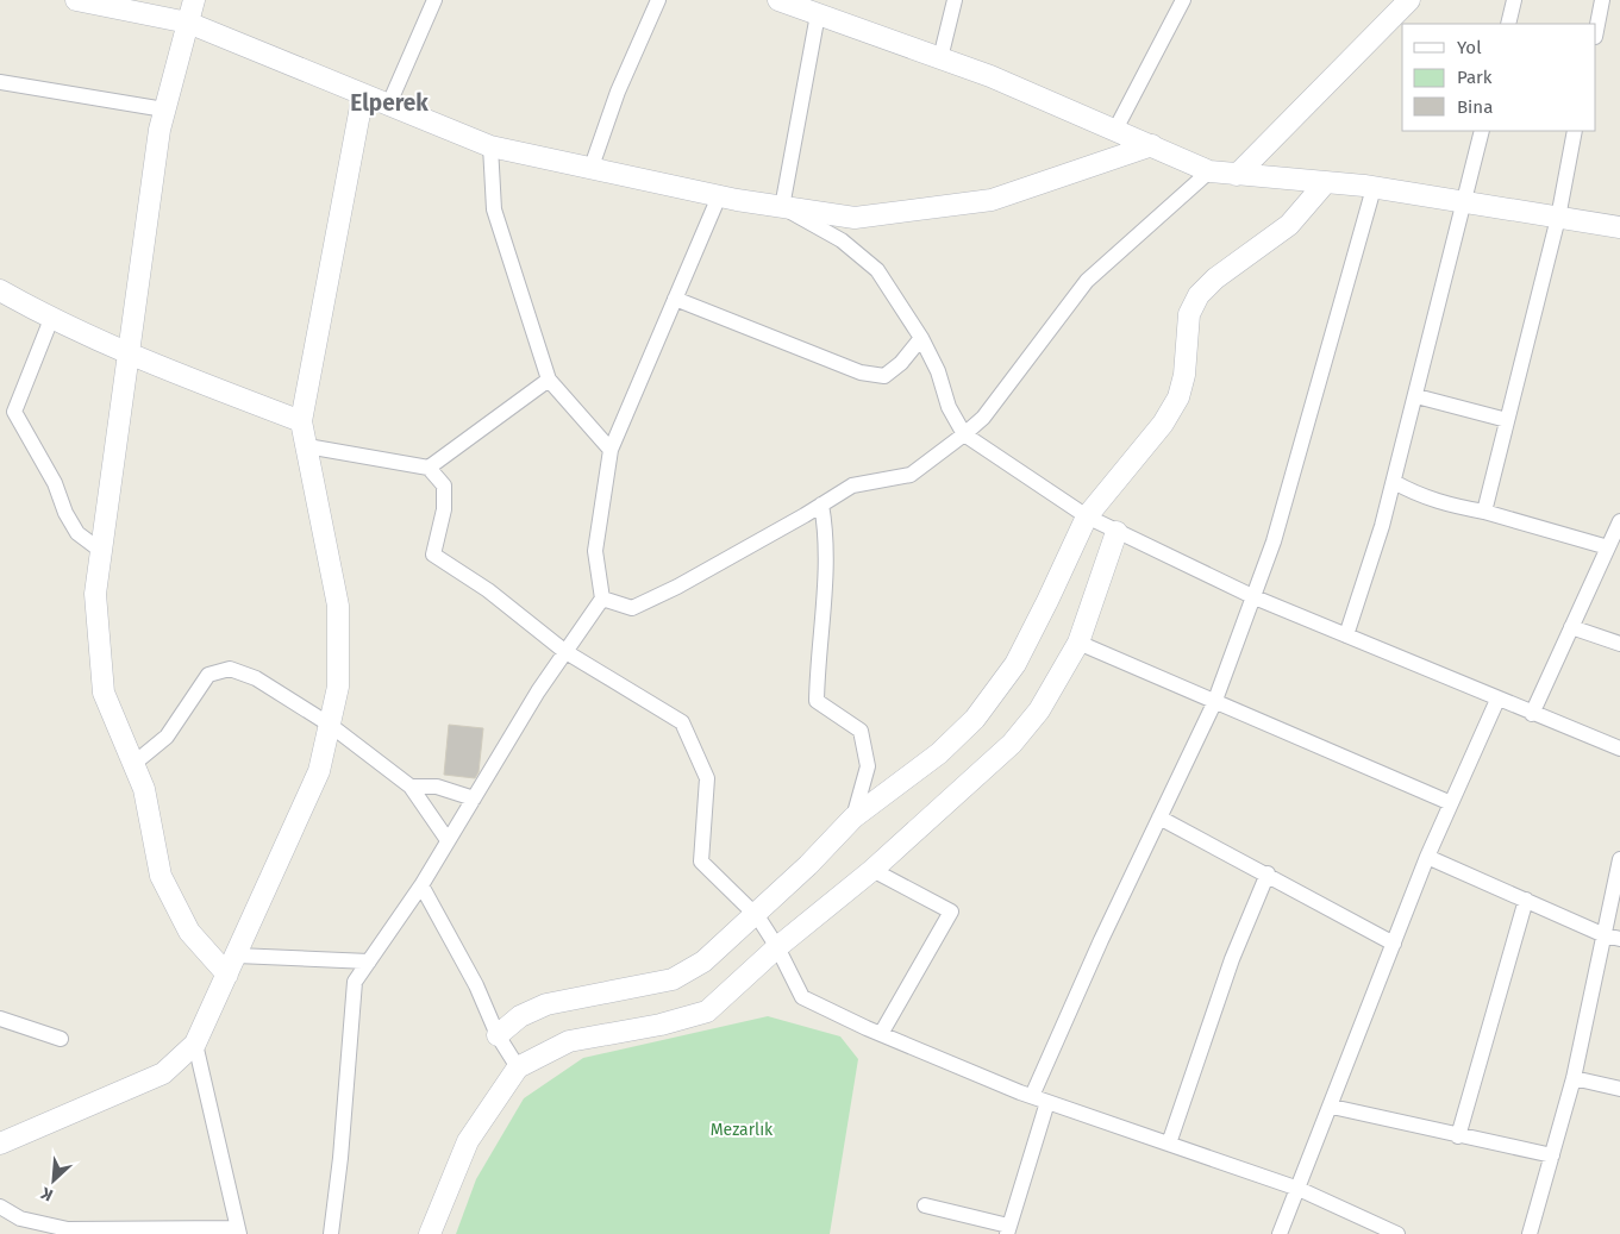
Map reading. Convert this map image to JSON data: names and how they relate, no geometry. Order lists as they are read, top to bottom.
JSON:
{
  "districts": ["Elperek"],
  "parks": ["Mezarlık"],
  "legend": ["Yol", "Park", "Bina"],
  "north": "bottom left"
}
